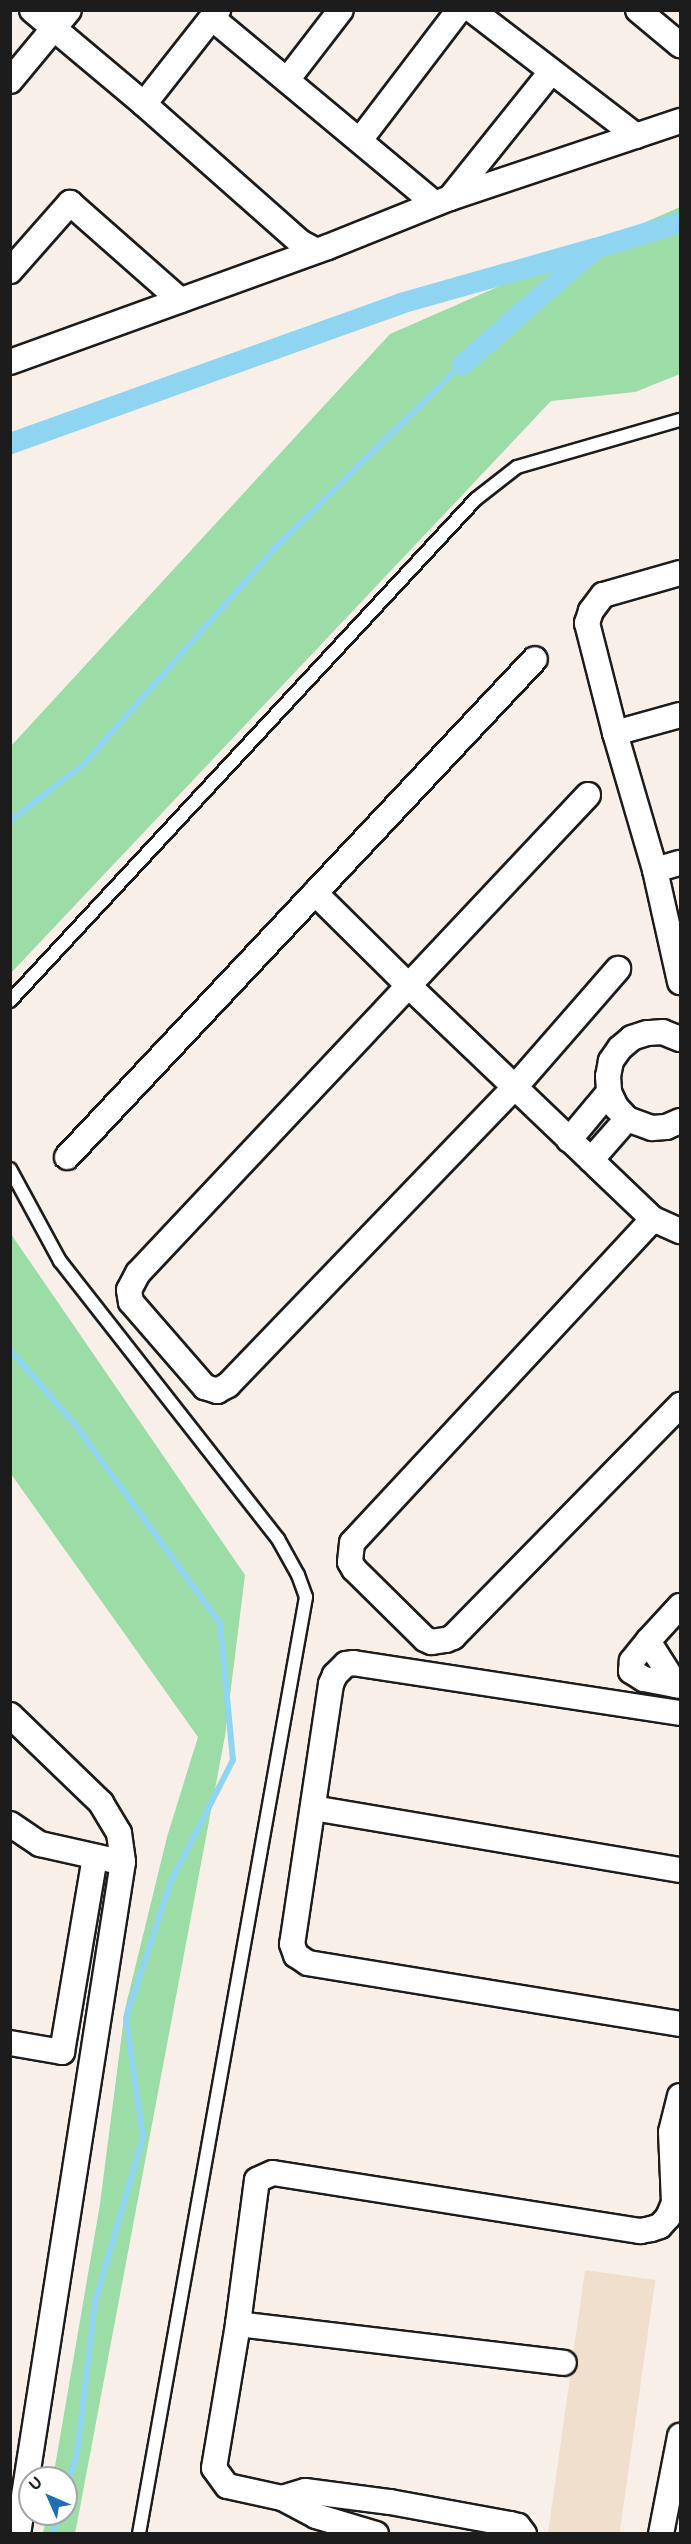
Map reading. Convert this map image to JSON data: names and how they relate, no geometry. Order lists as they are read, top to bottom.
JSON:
{
  "north": "top left"
}
